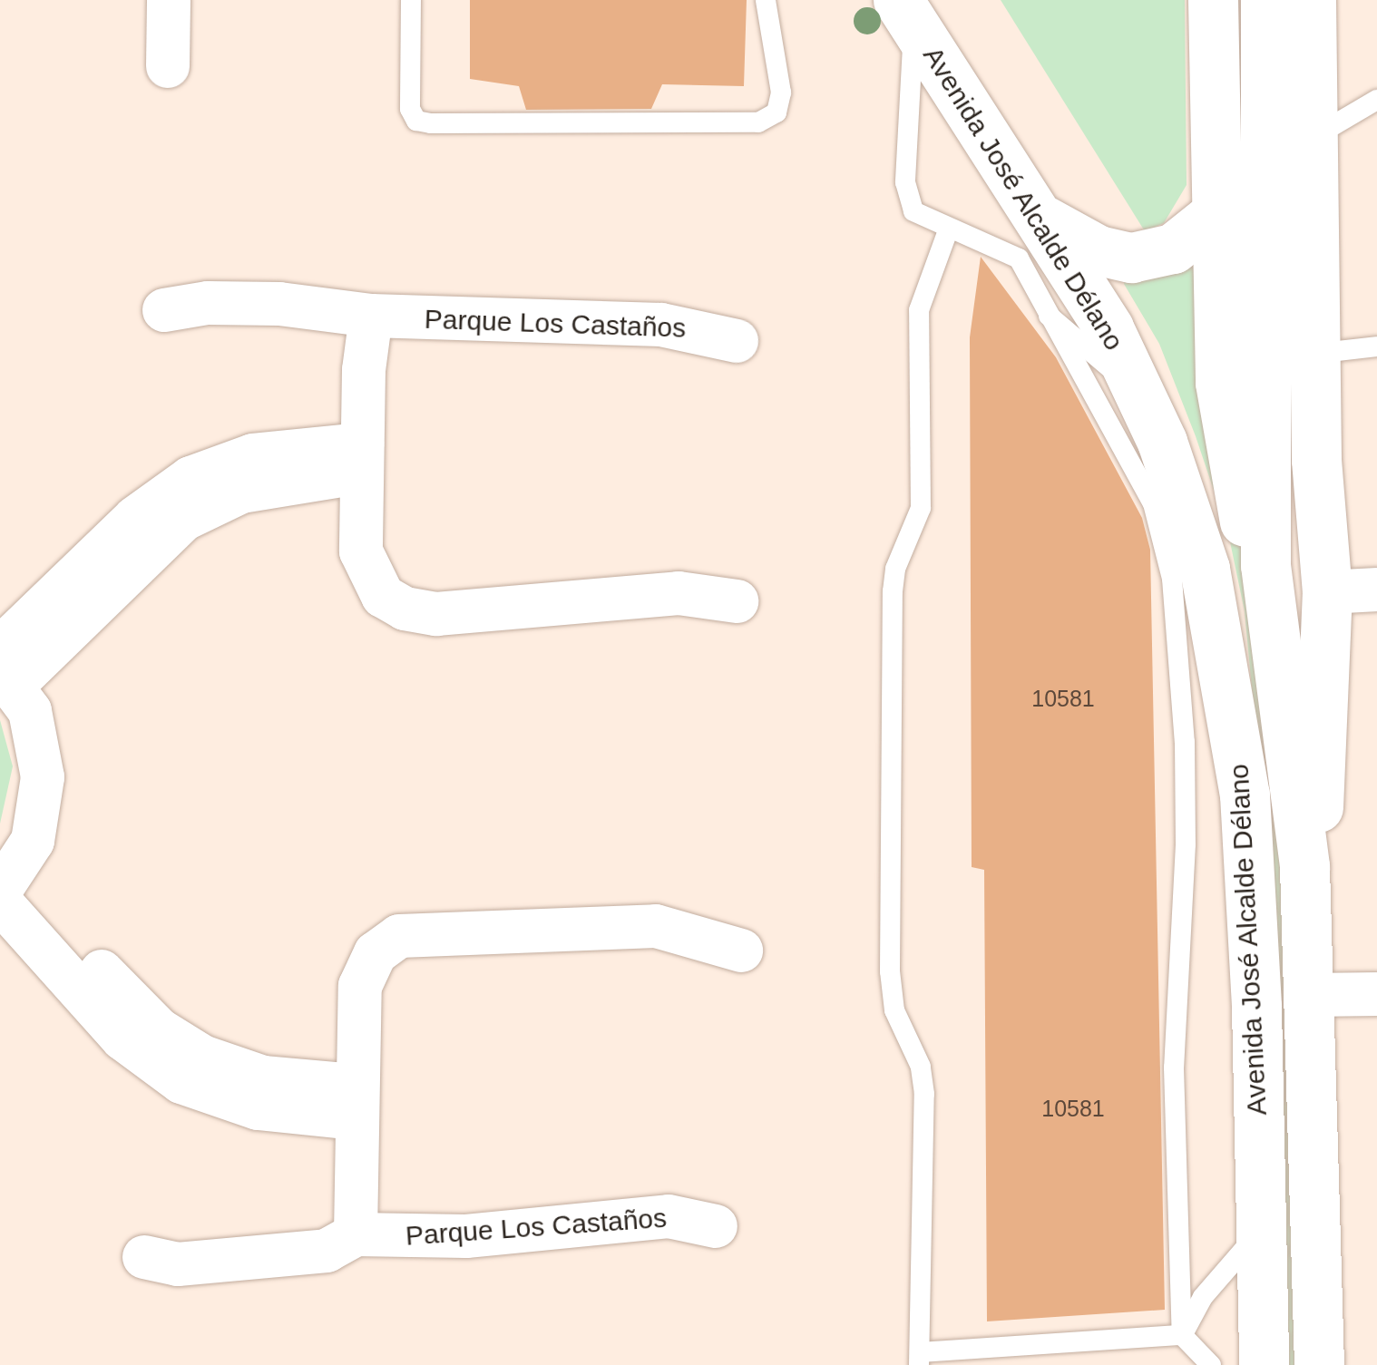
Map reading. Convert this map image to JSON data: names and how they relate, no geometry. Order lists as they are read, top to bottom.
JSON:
{
  "streets": {
    "main road": ["Avenida José Alcalde Délano"],
    "street": ["Parque Los Castaños"]
  },
  "house_numbers": ["10581", "10581"]
}
